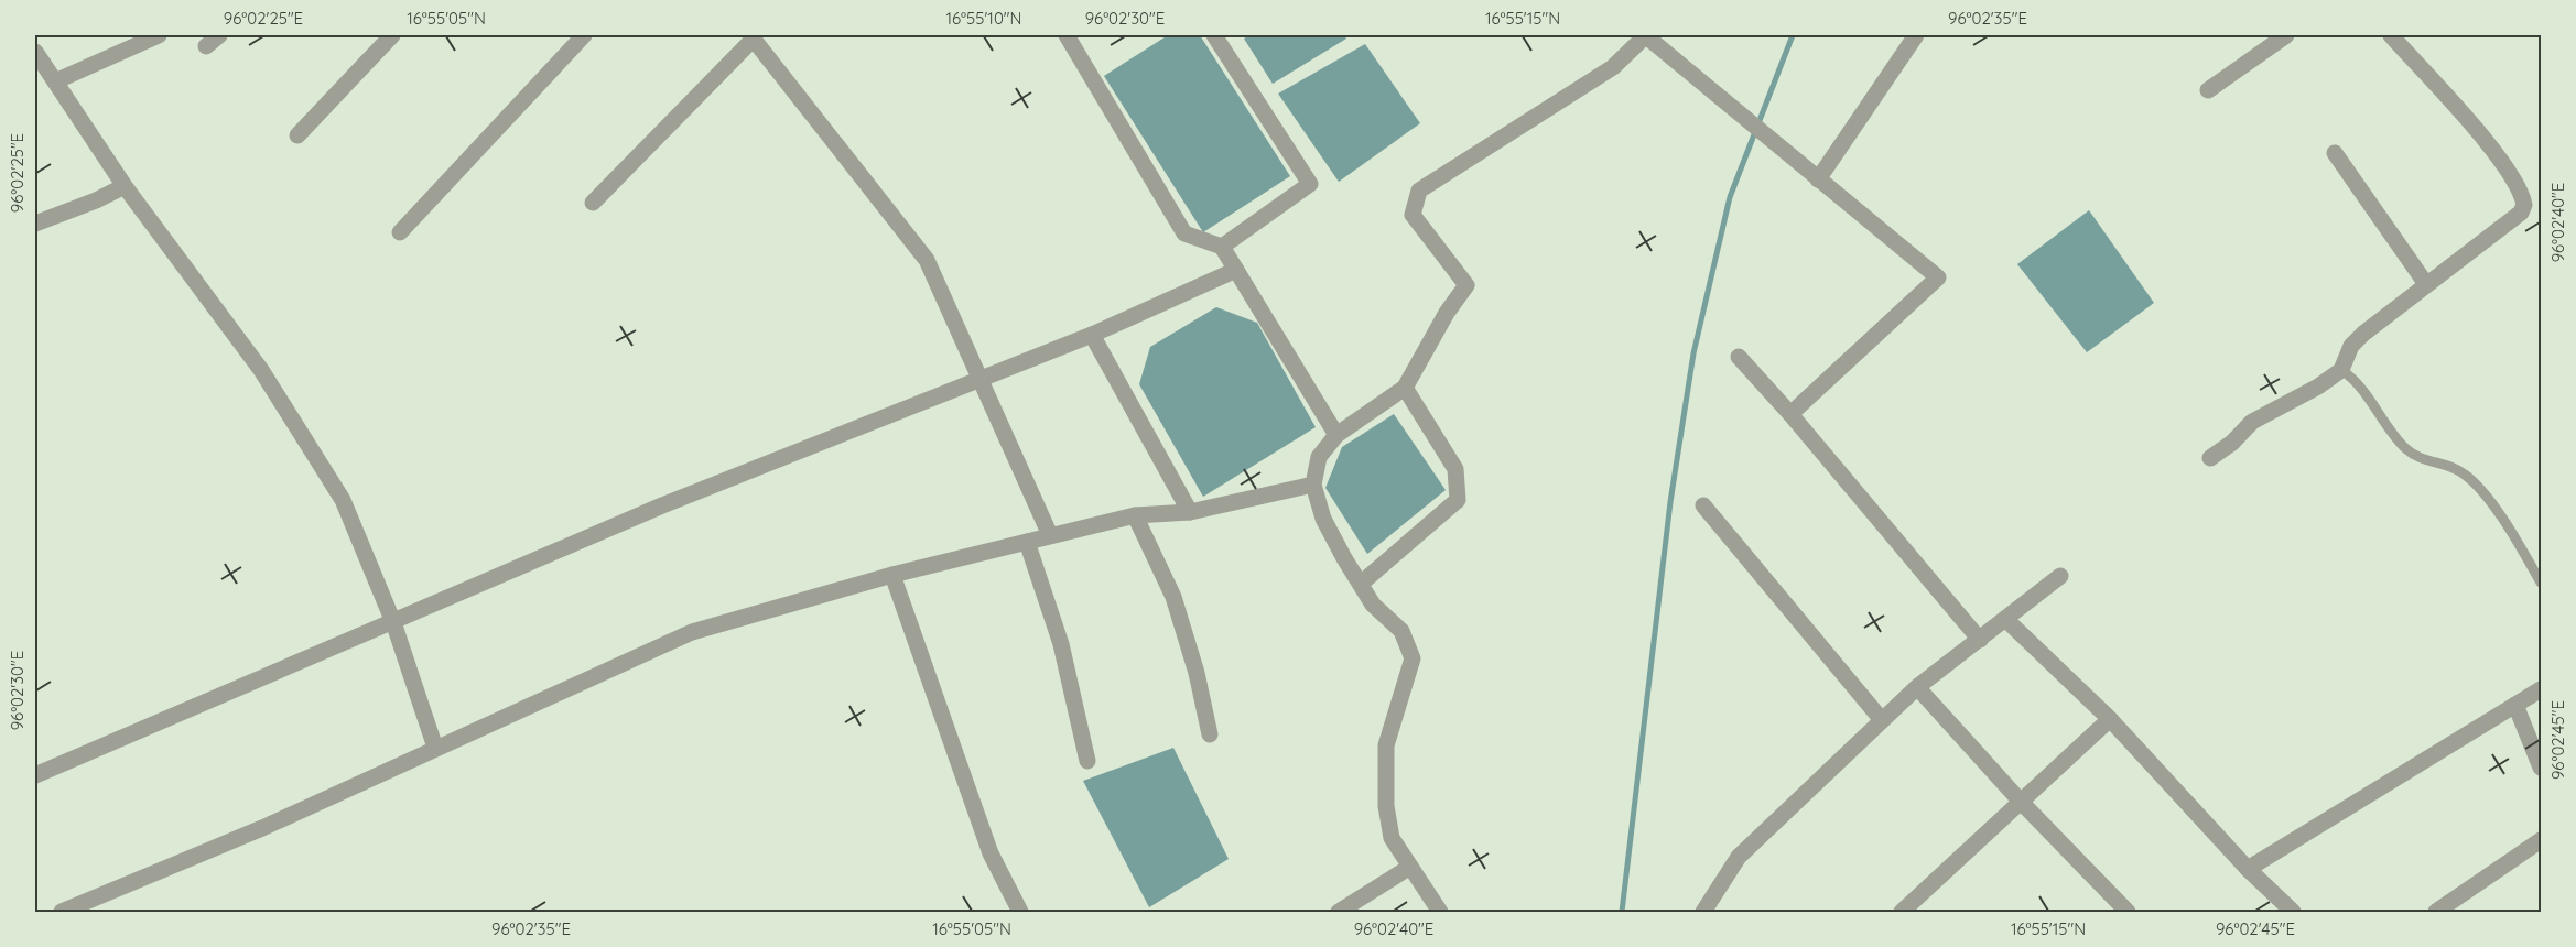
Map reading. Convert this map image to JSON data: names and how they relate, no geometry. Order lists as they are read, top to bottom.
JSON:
{
  "coordinates": [
    "96°02'25\"E",
    "16°55'05\"N",
    "16°55'10\"N",
    "96°02'30\"E",
    "16°55'15\"N",
    "96°02'35\"E",
    "96°02'40\"E",
    "96°02'45\"E"
  ]
}
